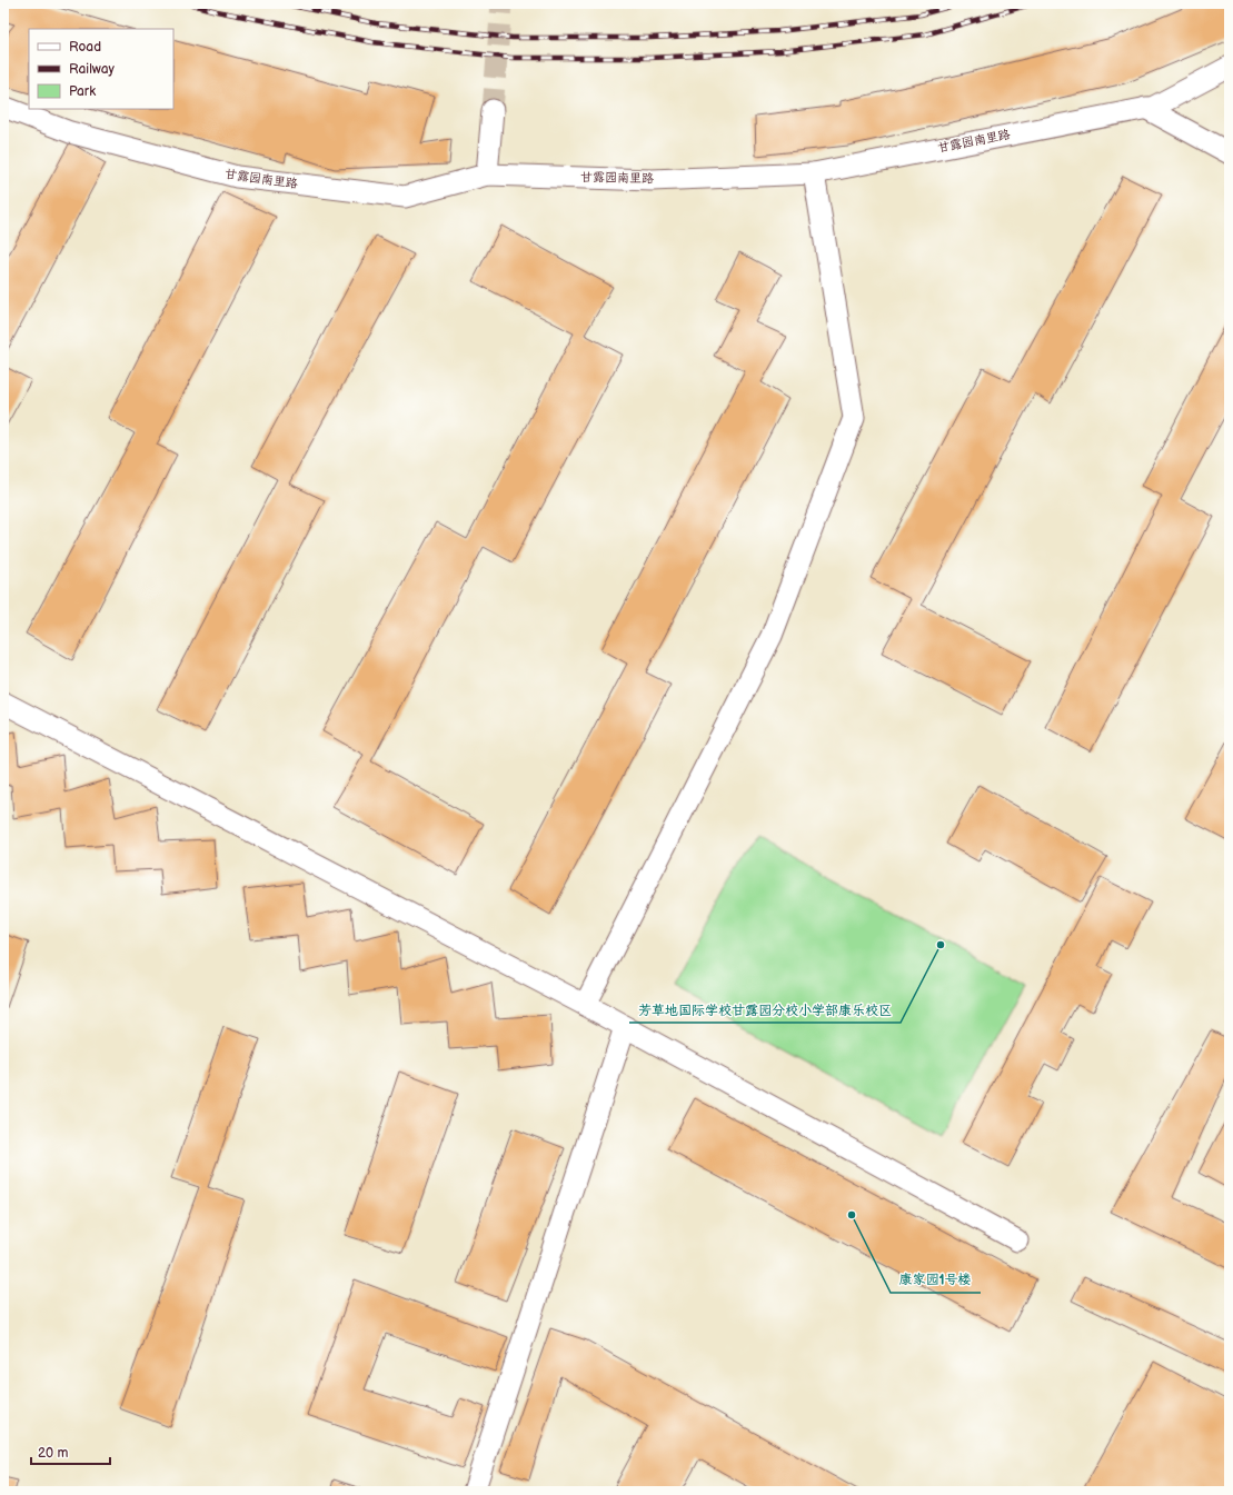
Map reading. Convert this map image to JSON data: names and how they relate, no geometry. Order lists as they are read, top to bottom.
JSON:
{
  "streets": {
    "street": ["甘露园南里路"]
  },
  "places": ["芳草地国际学校甘露园分校小学部康乐校区", "康家园1号楼"],
  "legend": ["Road", "Railway", "Park"],
  "scale_bar": "20 m"
}
